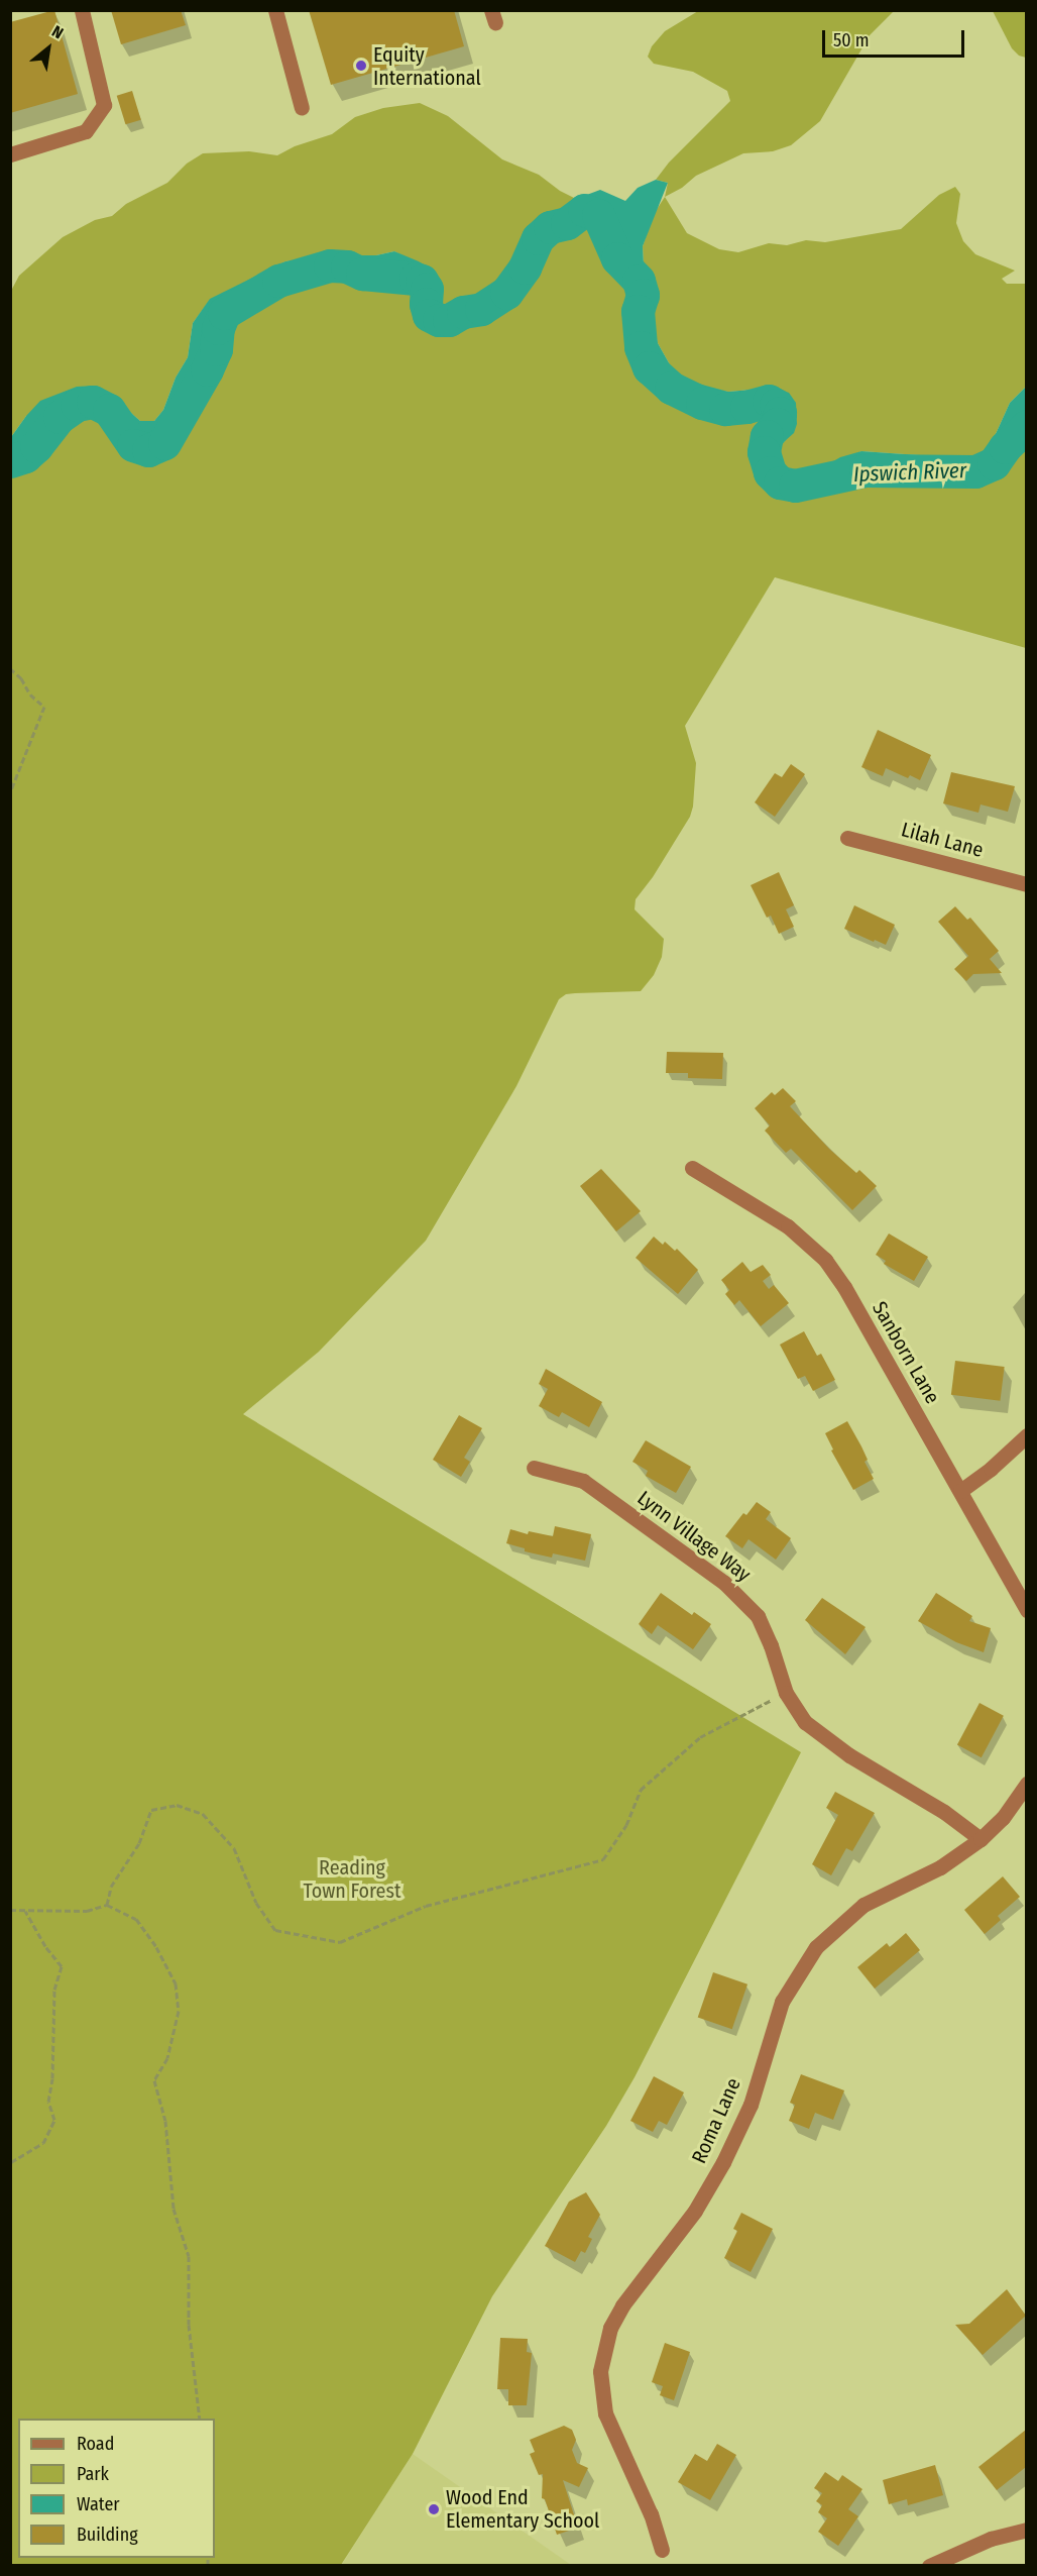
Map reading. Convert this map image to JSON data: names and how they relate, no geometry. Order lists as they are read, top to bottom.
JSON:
{
  "streets": {
    "street": [
      "Lilah Lane",
      "Sanborn Lane",
      "Lynn Village Way",
      "Roma Lane"
    ]
  },
  "crossings": [
    ["Lynn Village Way", "Roma Lane"]
  ],
  "water": ["Ipswich River"],
  "parks": ["Reading Town Forest"],
  "places": ["Equity International", "Wood End Elementary School"],
  "legend": [
    "Road",
    "Park",
    "Water",
    "Building"
  ],
  "scale_bar": "50 m",
  "north": "top right"
}
